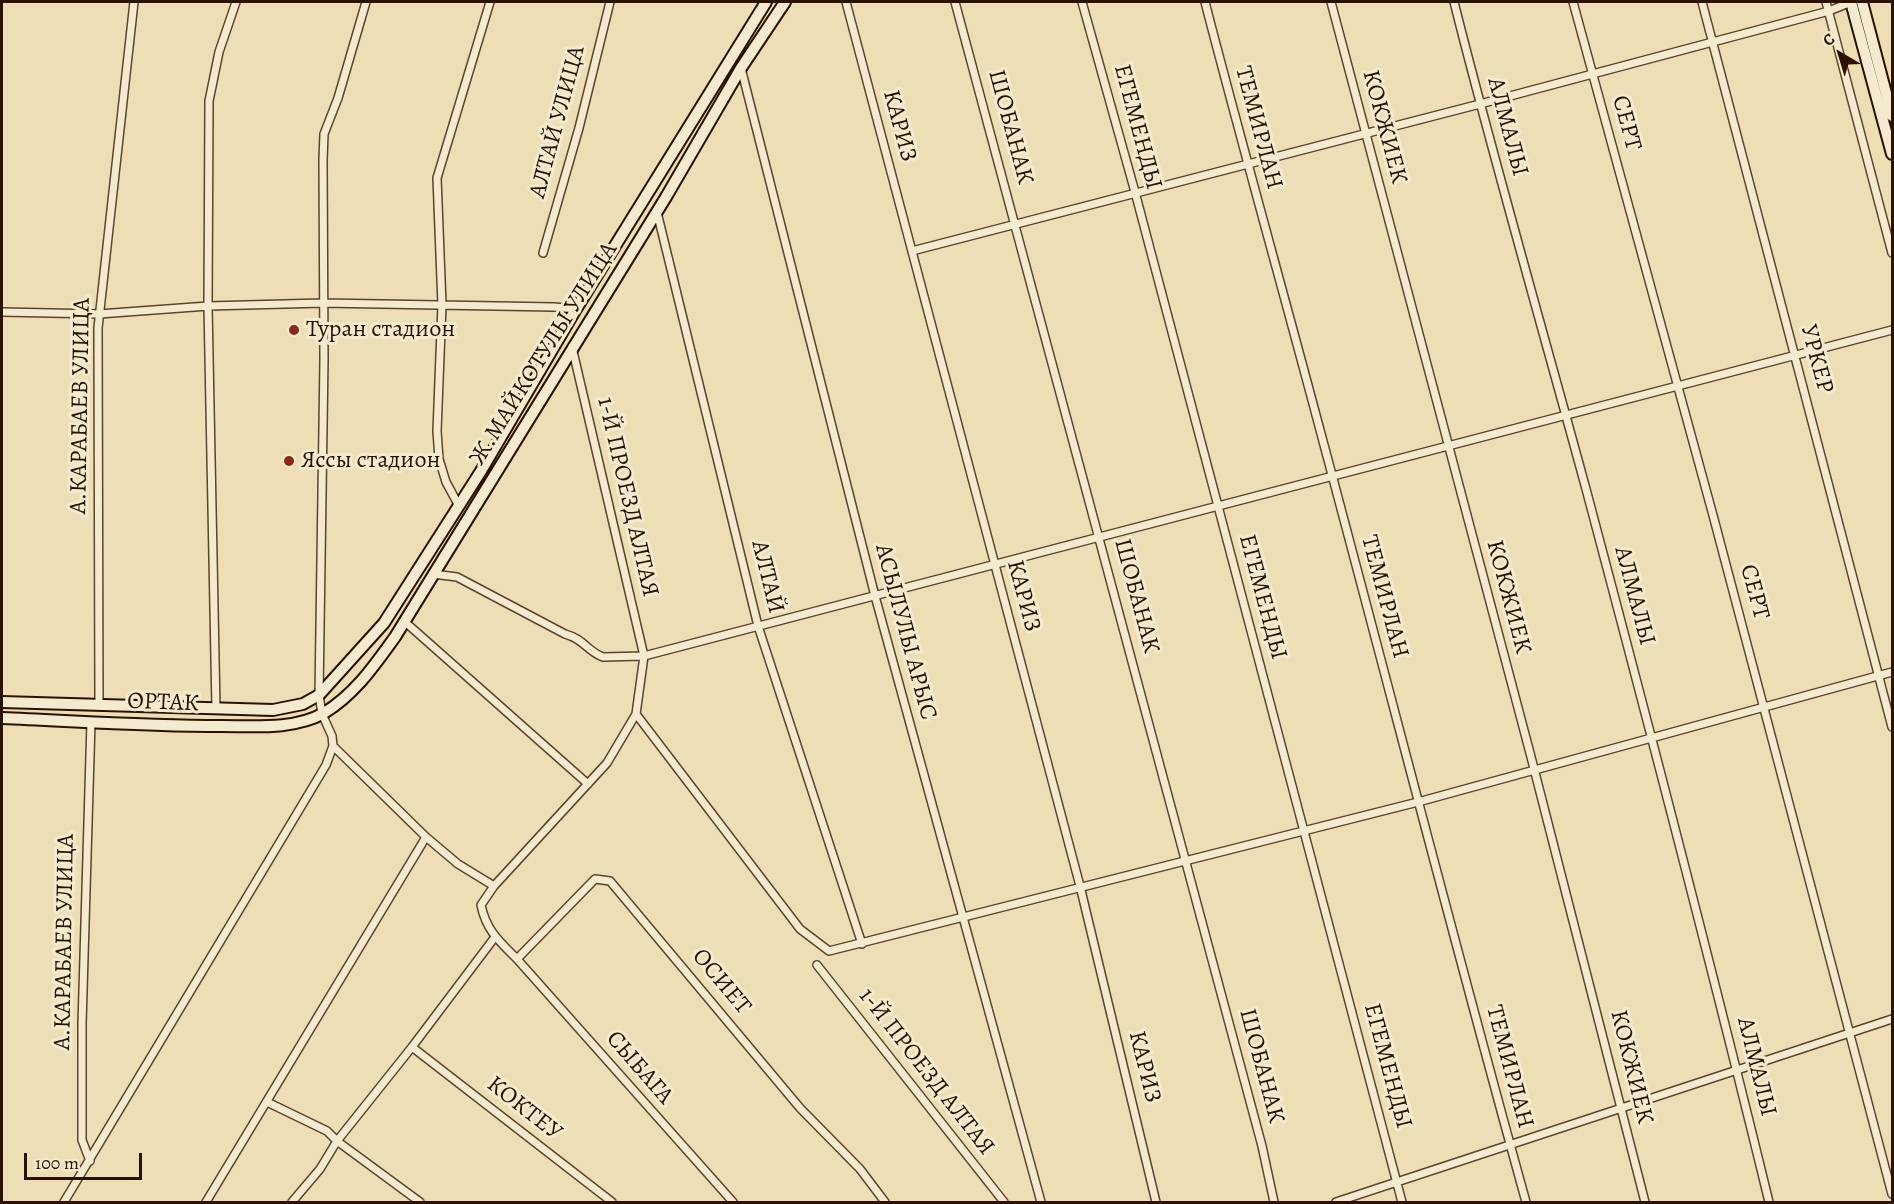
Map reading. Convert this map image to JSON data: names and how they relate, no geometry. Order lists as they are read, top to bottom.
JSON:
{
  "streets": {
    "street": [
      "АЛТАЙ УЛИЦА",
      "СЕРТ",
      "КАРИЗ",
      "ШОБАНАК",
      "ЕГЕМЕНДЫ",
      "КОКЖИЕК",
      "АЛМАЛЫ",
      "ТЕМИРЛАН",
      "Ж.МАЙКОТУЛЫ УЛИЦА",
      "УРКЕР",
      "А.КАРАБАЕВ УЛИЦА",
      "1-Й ПРОЕЗД АЛТАЯ",
      "АЛТАЙ",
      "АСЫЛУЛЫ АРЫС",
      "ОРТАК",
      "ОСИЕТ",
      "СЫБАГА",
      "КОКТЕУ"
    ]
  },
  "crossings": [
    ["Ж.МАЙКОТУЛЫ УЛИЦА", "1-Й ПРОЕЗД АЛТАЯ"],
    ["Ж.МАЙКОТУЛЫ УЛИЦА", "АЛТАЙ"],
    ["Ж.МАЙКОТУЛЫ УЛИЦА", "АСЫЛУЛЫ АРЫС"],
    ["Ж.МАЙКОТУЛЫ УЛИЦА", "ОРТАК"],
    ["А.КАРАБАЕВ УЛИЦА", "ОРТАК"],
    ["ОСИЕТ", "СЫБАГА"]
  ],
  "places": ["Туран стадион", "Яссы стадион"],
  "scale_bar": "100 m",
  "north": "top left"
}
